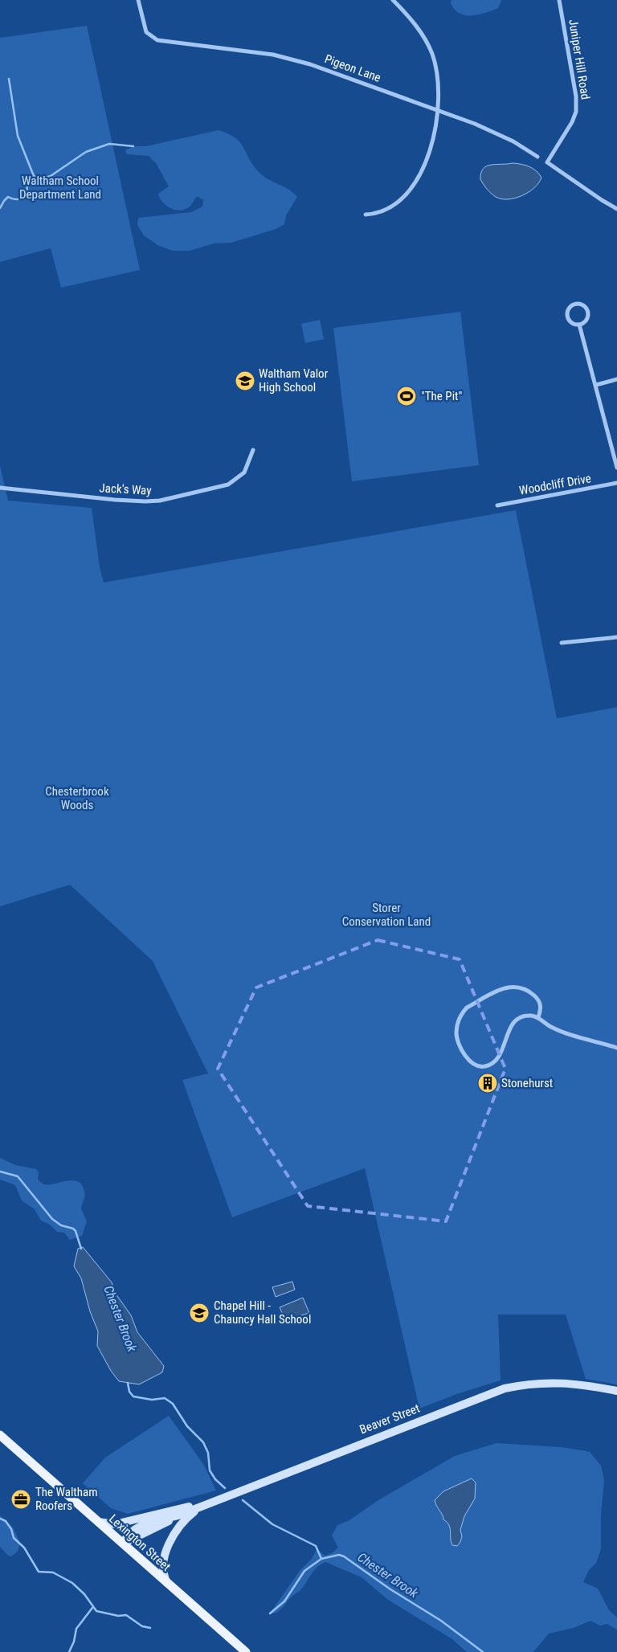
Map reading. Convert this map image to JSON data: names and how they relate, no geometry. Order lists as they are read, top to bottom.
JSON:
{
  "streets": {
    "main road": ["Beaver Street", "Lexington Street"],
    "street": [
      "Juniper Hill Road",
      "Pigeon Lane",
      "Woodcliff Drive",
      "Jack's Way"
    ]
  },
  "crossings": [
    ["Beaver Street", "Lexington Street"]
  ],
  "water": ["Chester Brook"],
  "parks": ["Waltham School Department Land", "Chesterbrook Woods", "Storer Conservation Land"],
  "places": {
    "school or university": ["Waltham Valor High School", "Chapel Hill - Chauncy Hall School"],
    "sports": ["\"The Pit\""],
    "building": ["Stonehurst"],
    "office": ["The Waltham Roofers"]
  }
}
